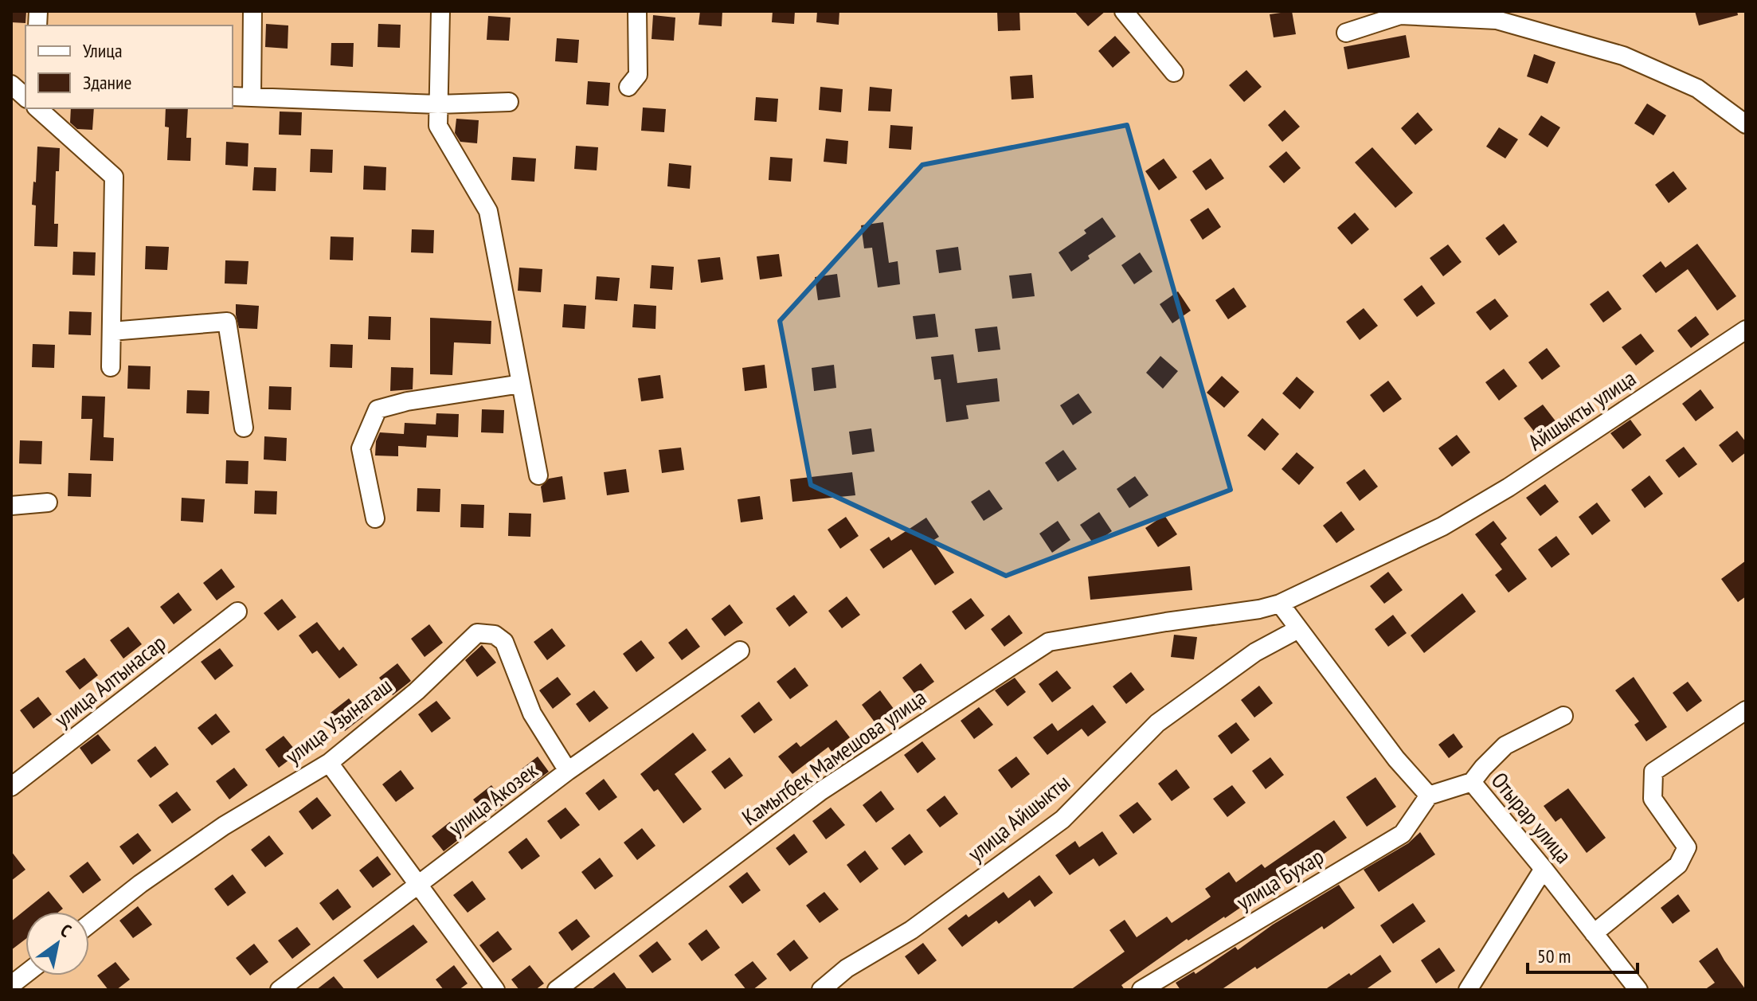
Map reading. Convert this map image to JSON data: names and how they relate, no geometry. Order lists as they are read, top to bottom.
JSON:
{
  "streets": {
    "street": [
      "Айшыкты улица",
      "улица Алтынасар",
      "улица Узынагаш",
      "Камытбек Мамешова улица",
      "улица Акозек",
      "улица Айшыкты",
      "Отырар улица",
      "улица Бухар"
    ]
  },
  "crossings": [
    ["Айшыкты улица", "Камытбек Мамешова улица"],
    ["улица Узынагаш", "улица Акозек"],
    ["Отырар улица", "улица Бухар"]
  ],
  "legend": ["Улица", "Здание"],
  "scale_bar": "50 m",
  "north": "top right"
}
